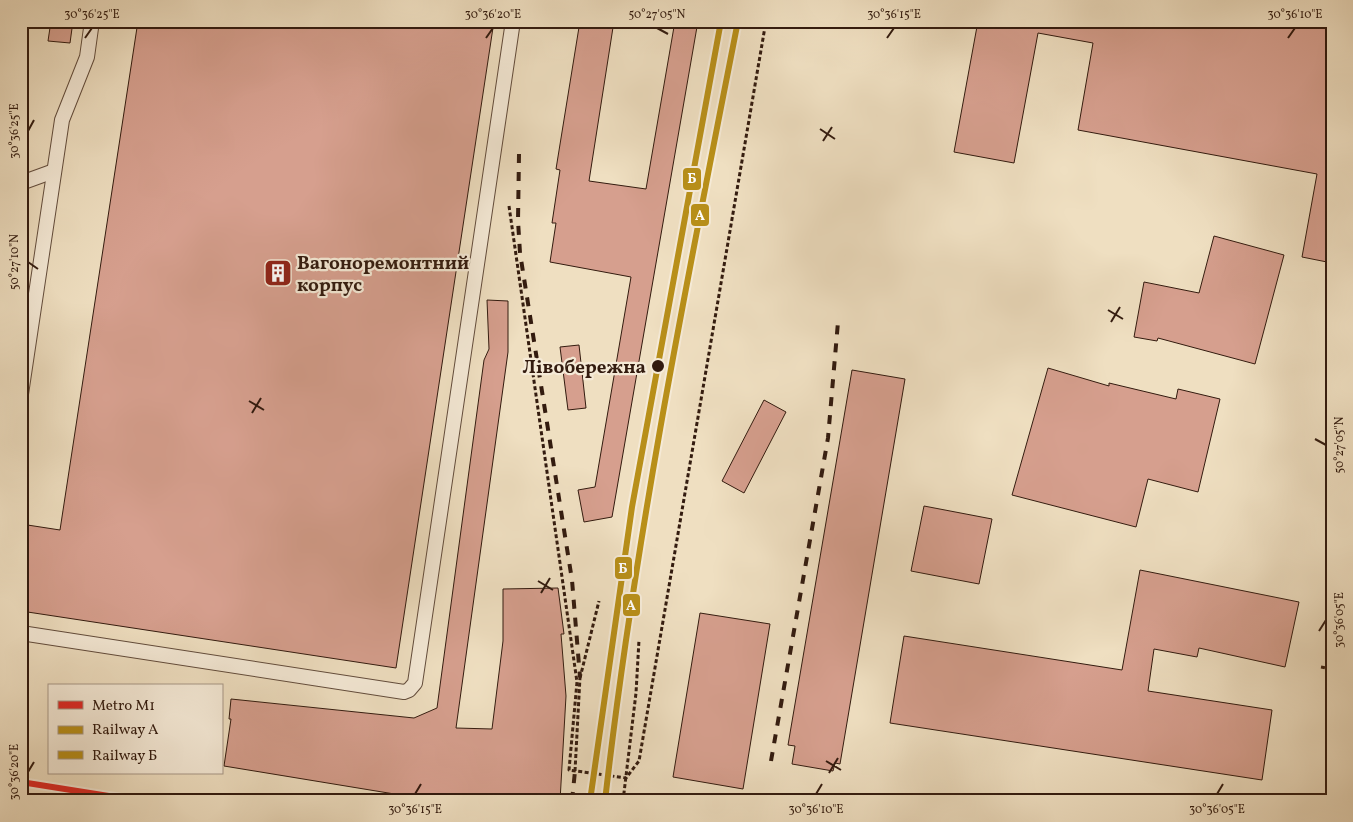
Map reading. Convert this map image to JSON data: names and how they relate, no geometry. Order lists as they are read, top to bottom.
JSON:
{
  "places": {
    "building": ["Вагоноремонтний корпус"],
    "other": ["Лівобережна"]
  },
  "lines": ["rail line A", "rail line Б", "metro line M1"],
  "legend": ["Metro M1", "Railway A", "Railway Б"],
  "coordinates": [
    "30°36'25\"E",
    "30°36'20\"E",
    "50°27'05\"N",
    "30°36'15\"E",
    "30°36'10\"E",
    "50°27'10\"N",
    "30°36'05\"E"
  ]
}
